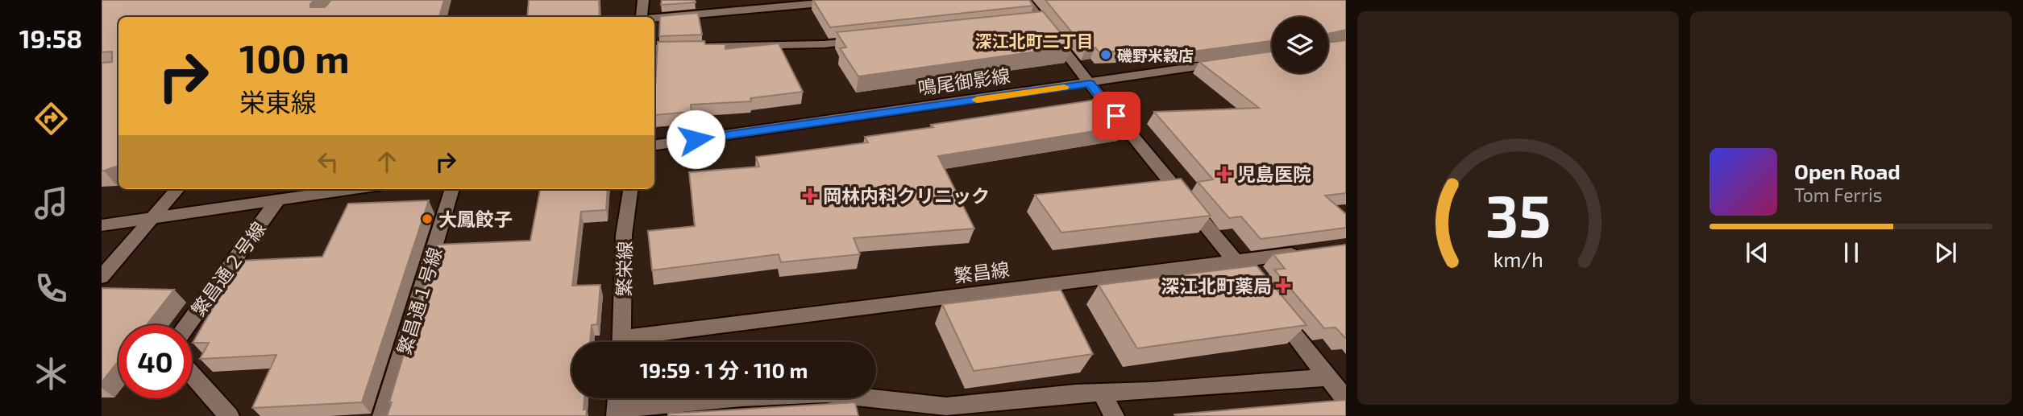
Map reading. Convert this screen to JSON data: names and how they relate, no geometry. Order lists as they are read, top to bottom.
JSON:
{
  "streets": {
    "street": [
      "鳴尾御影線",
      "繁昌通２号線",
      "繁栄線",
      "繁昌線",
      "繁昌通１号線"
    ]
  },
  "districts": ["深江北町二丁目"],
  "places": {
    "other": ["磯野米穀店", "大鳳餃子"],
    "health": ["児島医院", "岡林内科クリニック", "深江北町薬局"]
  },
  "page": {
    "tabs": "19:58",
    "turn": ["100 m", "栄東線"],
    "song": ["Open Road", "Tom Ferris"],
    "limit": "40",
    "trip": "19:59 · 1 分 · 110 m",
    "gauge": ["35", "km/h"]
  }
}
